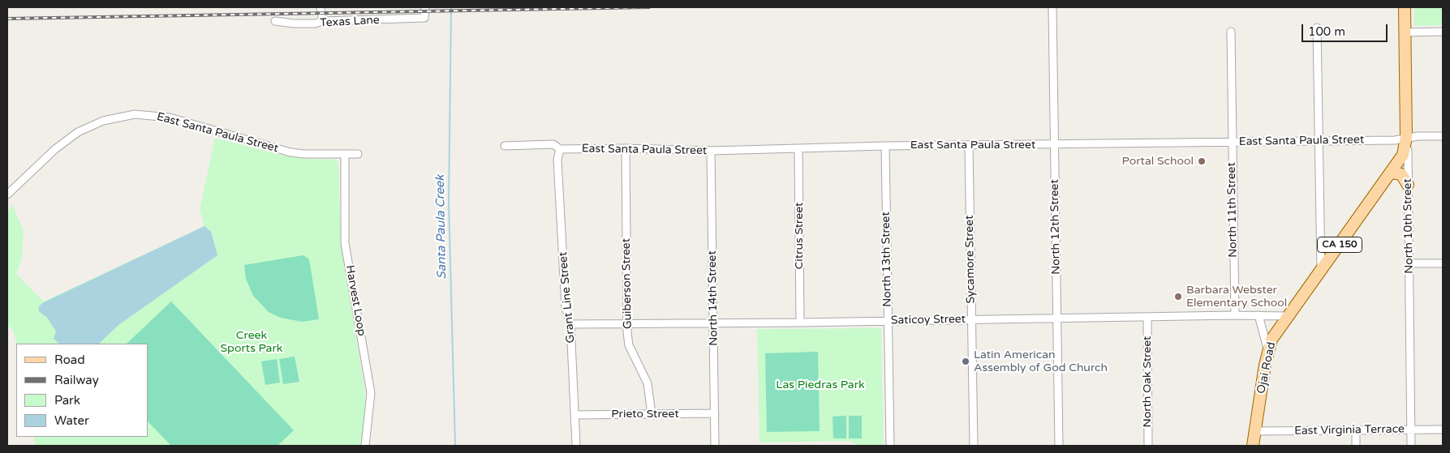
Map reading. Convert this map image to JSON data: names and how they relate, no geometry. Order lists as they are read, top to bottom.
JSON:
{
  "streets": {
    "main road": ["North 10th Street", "CA 150", "Ojai Road"],
    "street": [
      "Texas Lane",
      "East Santa Paula Street",
      "North 11th Street",
      "North 12th Street",
      "Citrus Street",
      "North 13th Street",
      "Sycamore Street",
      "Guiberson Street",
      "Grant Line Street",
      "North 14th Street",
      "Harvest Loop",
      "Saticoy Street",
      "North Oak Street",
      "Prieto Street",
      "East Virginia Terrace"
    ]
  },
  "crossings": [
    ["East Santa Paula Street", "North 11th Street"],
    ["East Santa Paula Street", "North 10th Street"],
    ["East Santa Paula Street", "North 12th Street"],
    ["East Santa Paula Street", "Citrus Street"],
    ["East Santa Paula Street", "North 13th Street"],
    ["East Santa Paula Street", "Sycamore Street"],
    ["East Santa Paula Street", "Guiberson Street"],
    ["East Santa Paula Street", "Grant Line Street"],
    ["East Santa Paula Street", "North 14th Street"],
    ["East Santa Paula Street", "Harvest Loop"],
    ["East Santa Paula Street", "Ojai Road"],
    ["North 11th Street", "Saticoy Street"],
    ["North 10th Street", "Ojai Road"],
    ["North 10th Street", "East Virginia Terrace"],
    ["North 12th Street", "Saticoy Street"],
    ["Citrus Street", "Saticoy Street"],
    ["North 13th Street", "Saticoy Street"],
    ["Sycamore Street", "Saticoy Street"],
    ["Guiberson Street", "Saticoy Street"],
    ["Guiberson Street", "Prieto Street"],
    ["Grant Line Street", "Saticoy Street"],
    ["Grant Line Street", "Prieto Street"],
    ["North 14th Street", "Saticoy Street"],
    ["North 14th Street", "Prieto Street"],
    ["Saticoy Street", "Ojai Road"],
    ["Saticoy Street", "North Oak Street"],
    ["Ojai Road", "East Virginia Terrace"]
  ],
  "water": ["Santa Paula Creek"],
  "parks": ["Creek Sports Park", "Las Piedras Park"],
  "places": ["Portal School", "Barbara Webster Elementary School", "Latin American Assembly of God Church"],
  "legend": [
    "Road",
    "Railway",
    "Park",
    "Water"
  ],
  "scale_bar": "100 m"
}
